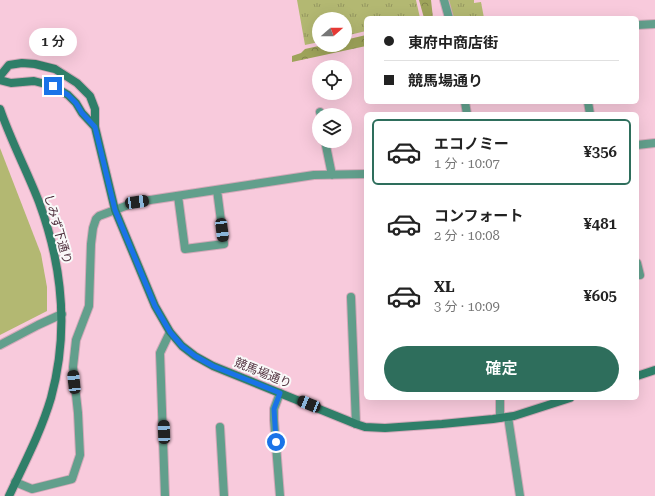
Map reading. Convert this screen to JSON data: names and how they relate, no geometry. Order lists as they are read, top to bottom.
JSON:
{
  "streets": {
    "street": ["しみず下通り", "競馬場通り"]
  },
  "north": "right",
  "page": {
    "banner": ["東府中商店街", "競馬場通り"],
    "bubble": "1 分",
    "list": [
      {
        "name": "エコノミー",
        "note": "1 分 · 10:07",
        "value": "¥356"
      },
      {
        "name": "コンフォート",
        "note": "2 分 · 10:08",
        "value": "¥481"
      },
      {
        "name": "XL",
        "note": "3 分 · 10:09",
        "value": "¥605"
      }
    ],
    "buttons": "確定"
  }
}
